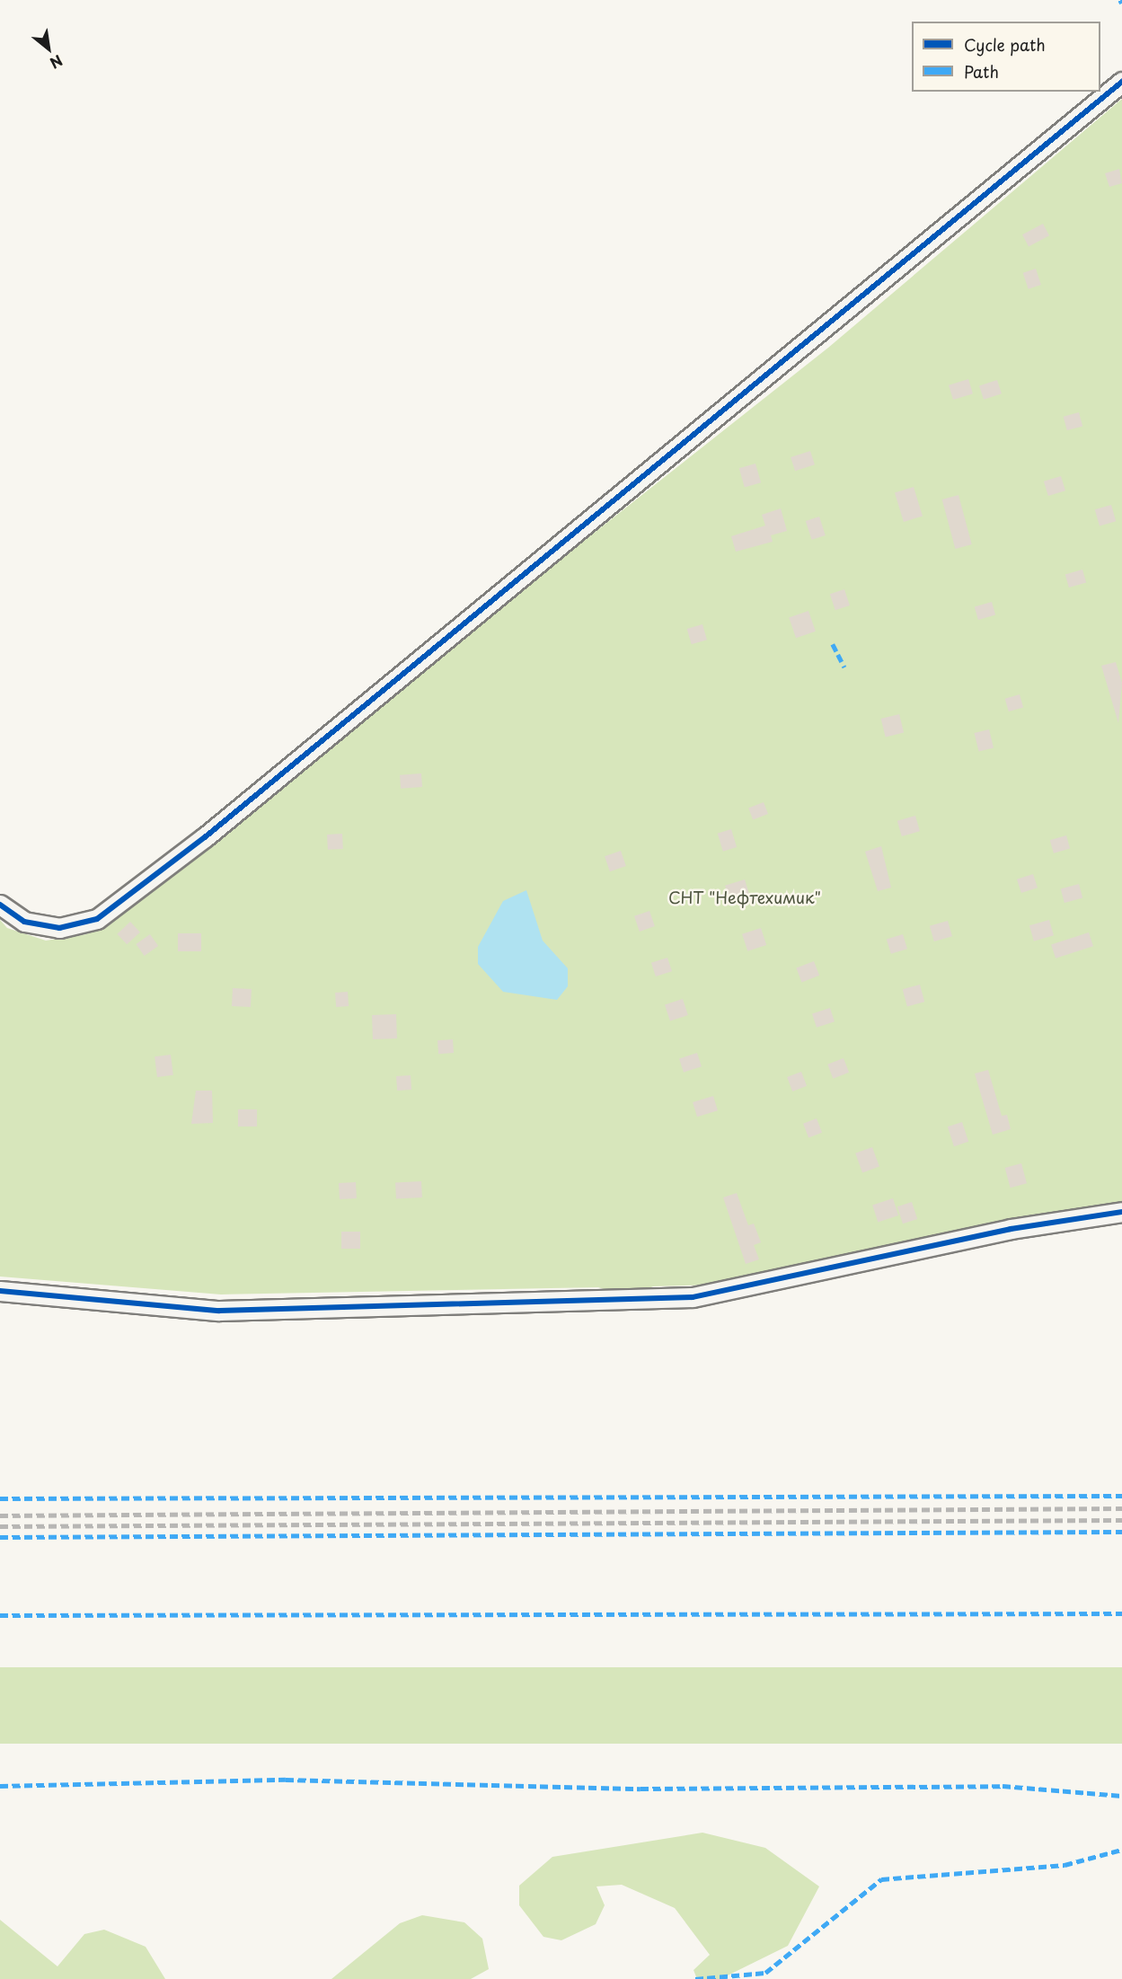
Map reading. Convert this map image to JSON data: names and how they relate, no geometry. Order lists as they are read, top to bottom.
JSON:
{
  "parks": ["СНТ \"Нефтехимик\""],
  "legend": ["Cycle path", "Path"],
  "north": "bottom right"
}
